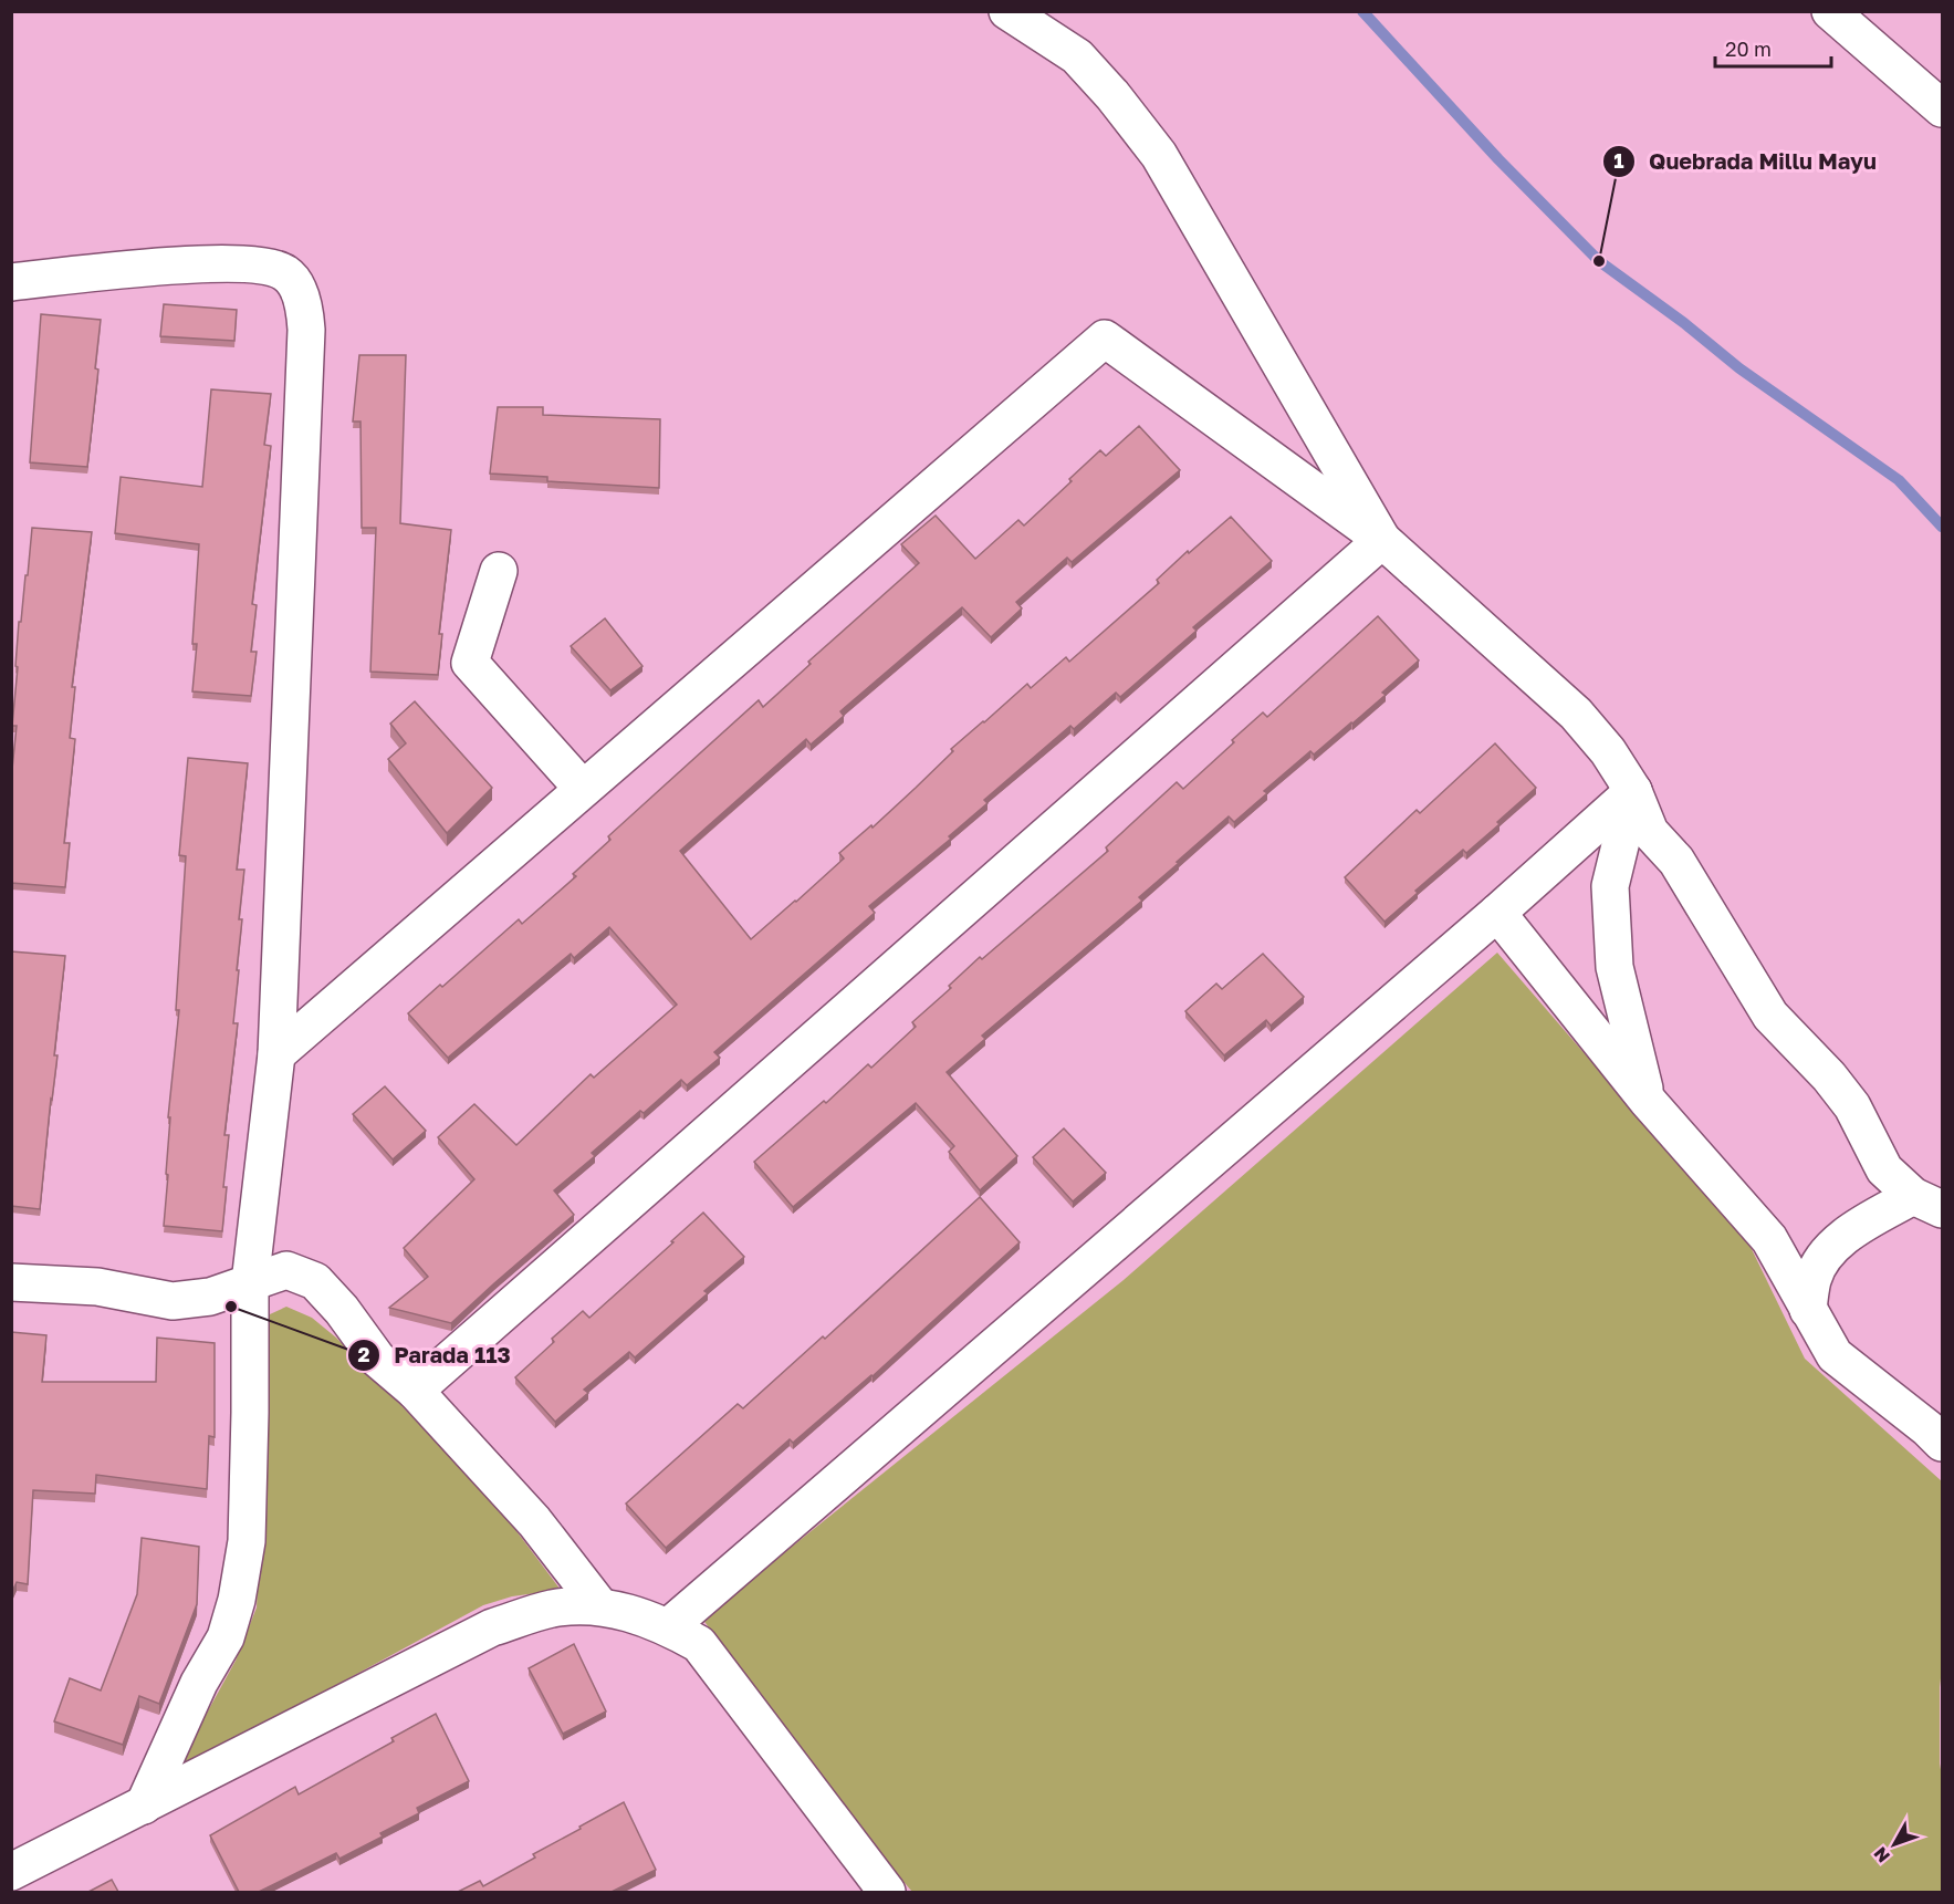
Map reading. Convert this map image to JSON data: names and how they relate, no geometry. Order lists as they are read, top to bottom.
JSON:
{
  "places": ["Quebrada Millu Mayu", "Parada 113"],
  "scale_bar": "20 m",
  "north": "bottom left"
}
